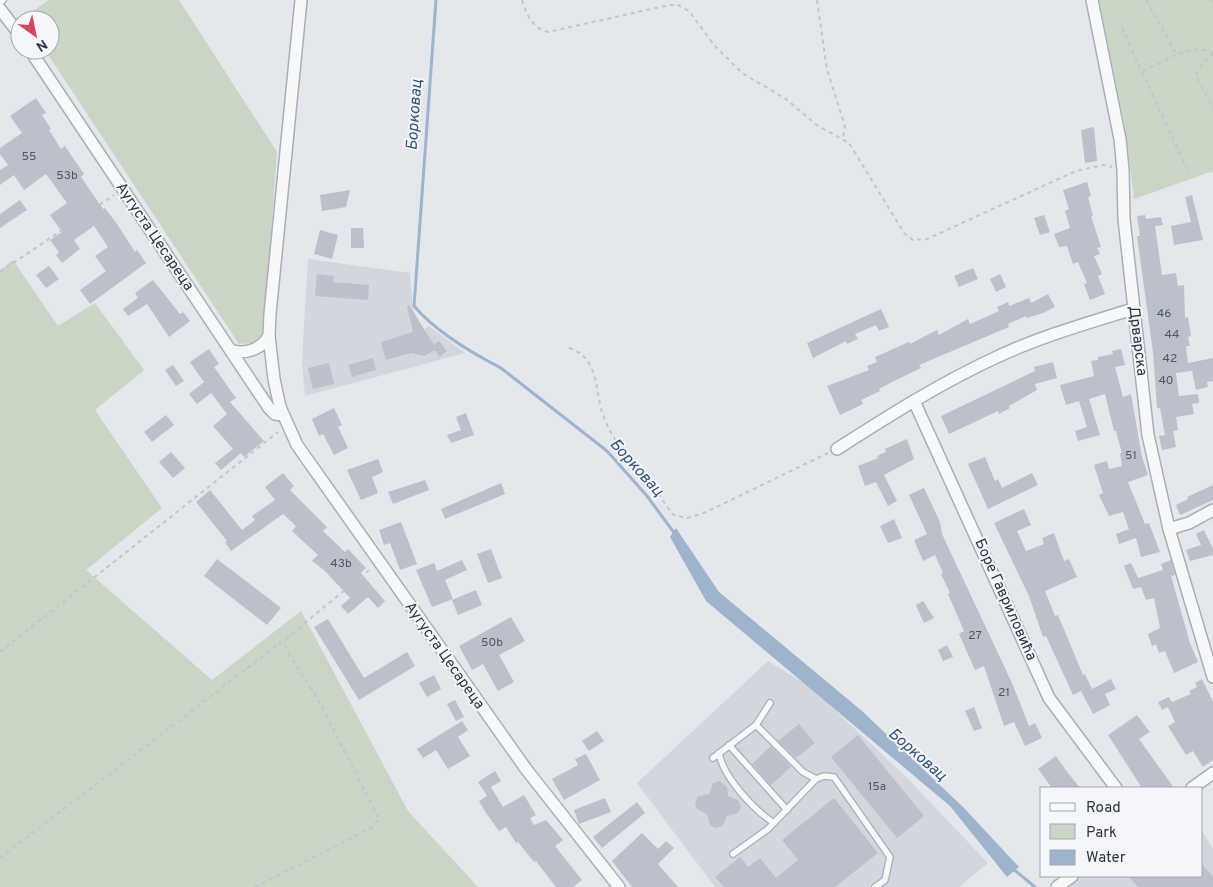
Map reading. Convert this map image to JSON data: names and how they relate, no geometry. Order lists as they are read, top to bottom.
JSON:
{
  "streets": {
    "street": ["Аугуста Цесареца", "Дрварска", "Боре Гавриловића"]
  },
  "water": ["Борковац"],
  "house_numbers": [
    "55",
    "53b",
    "46",
    "44",
    "42",
    "40",
    "51",
    "43b",
    "27",
    "50b",
    "21",
    "15a"
  ],
  "legend": ["Road", "Park", "Water"],
  "north": "bottom right"
}
